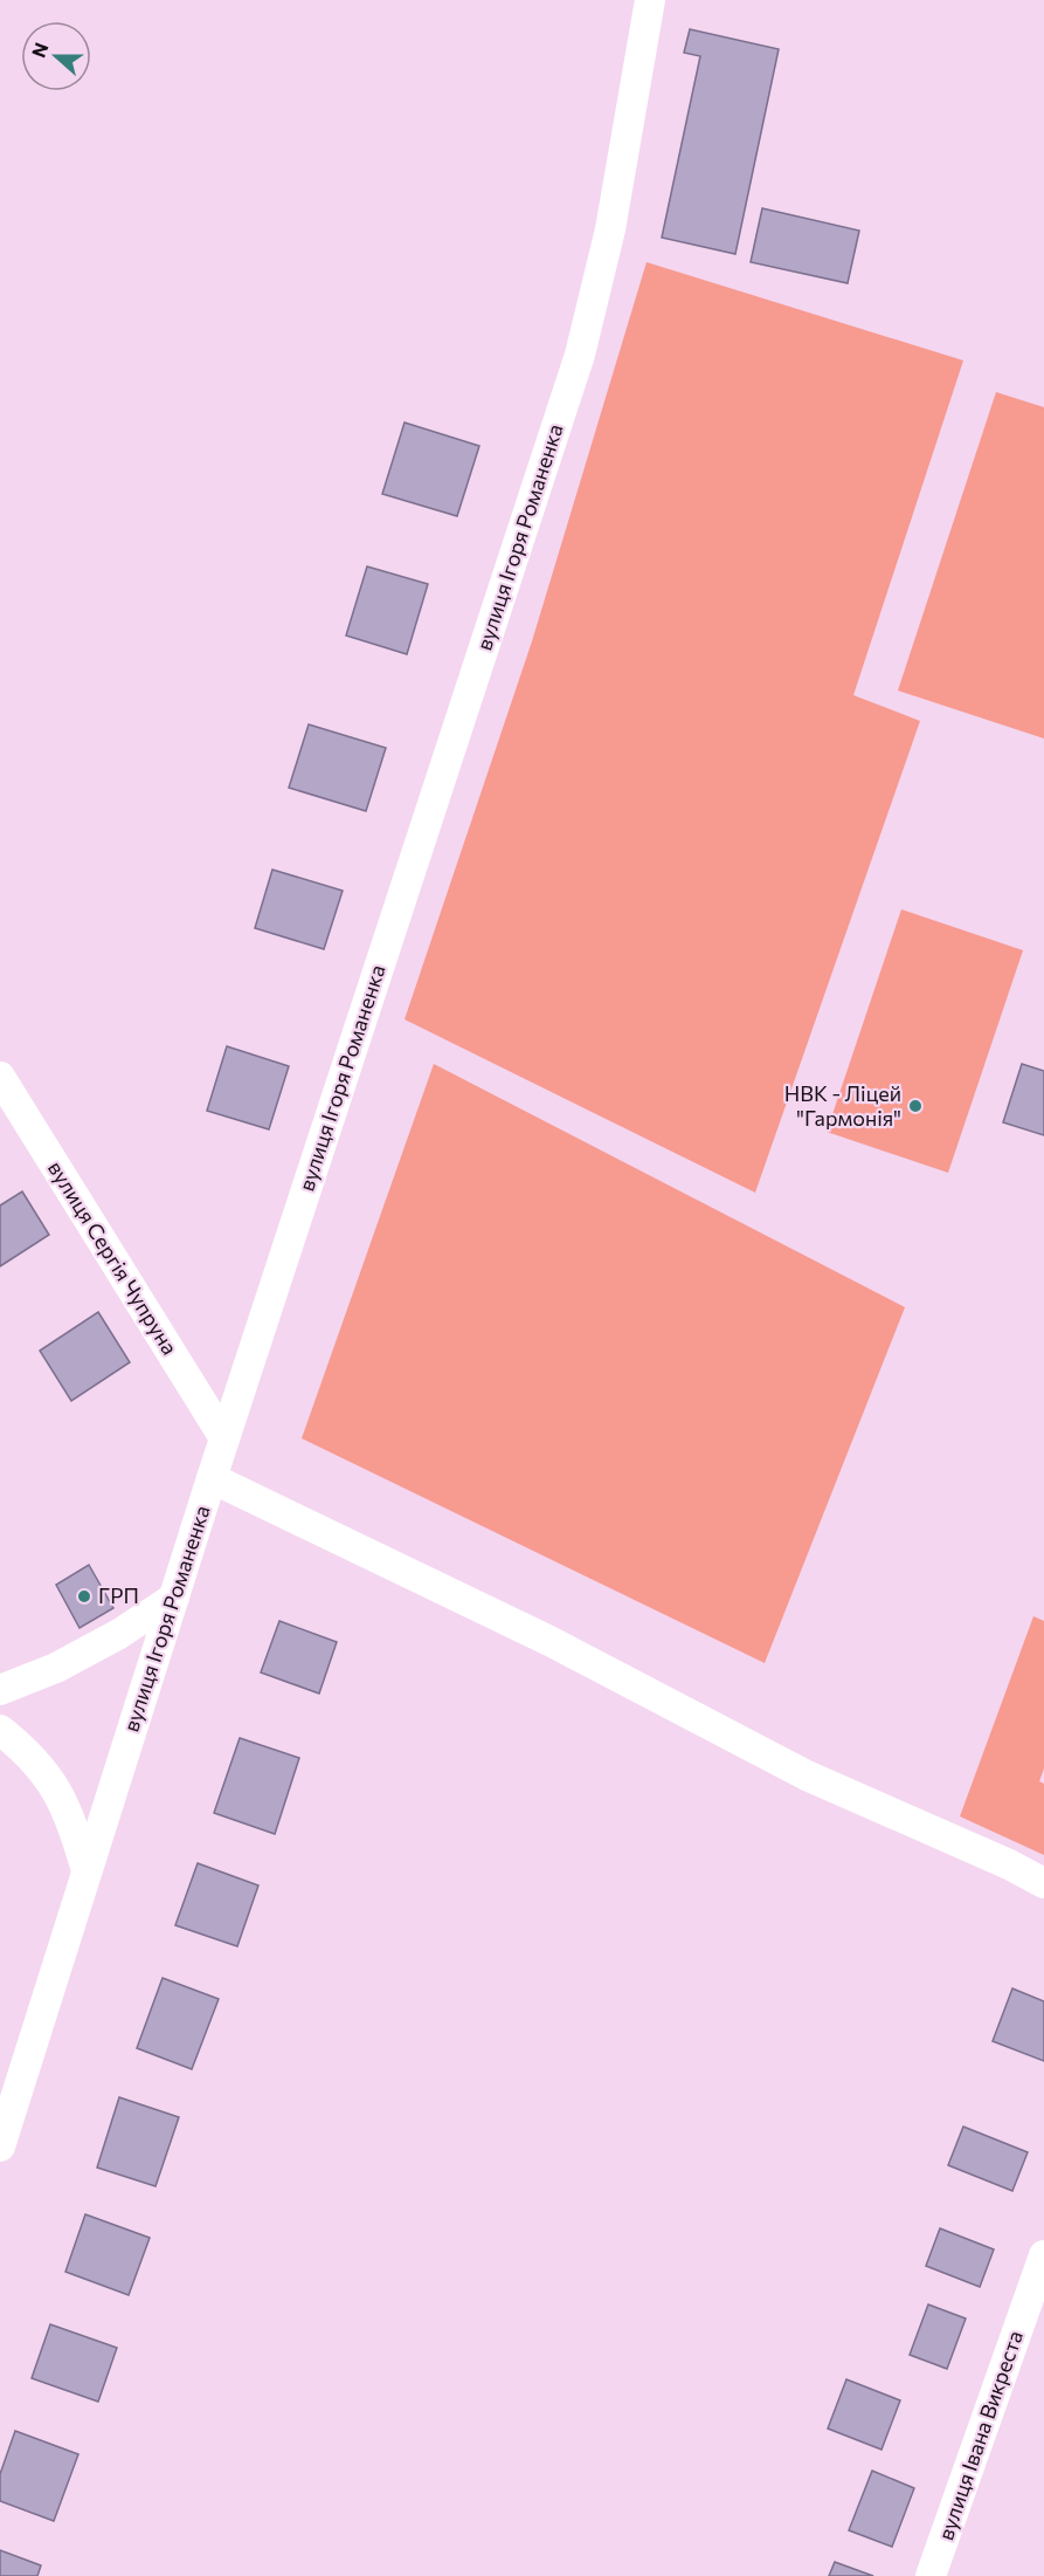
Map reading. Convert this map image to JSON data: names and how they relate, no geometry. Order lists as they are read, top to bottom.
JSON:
{
  "streets": {
    "street": ["вулиця Ігоря Романенка", "вулиця Сергія Чупруна", "вулиця Івана Викреста"]
  },
  "crossings": [
    ["вулиця Ігоря Романенка", "вулиця Сергія Чупруна"]
  ],
  "places": ["НВК - Ліцей \"Гармонія\"", "ГРП"],
  "north": "left"
}
